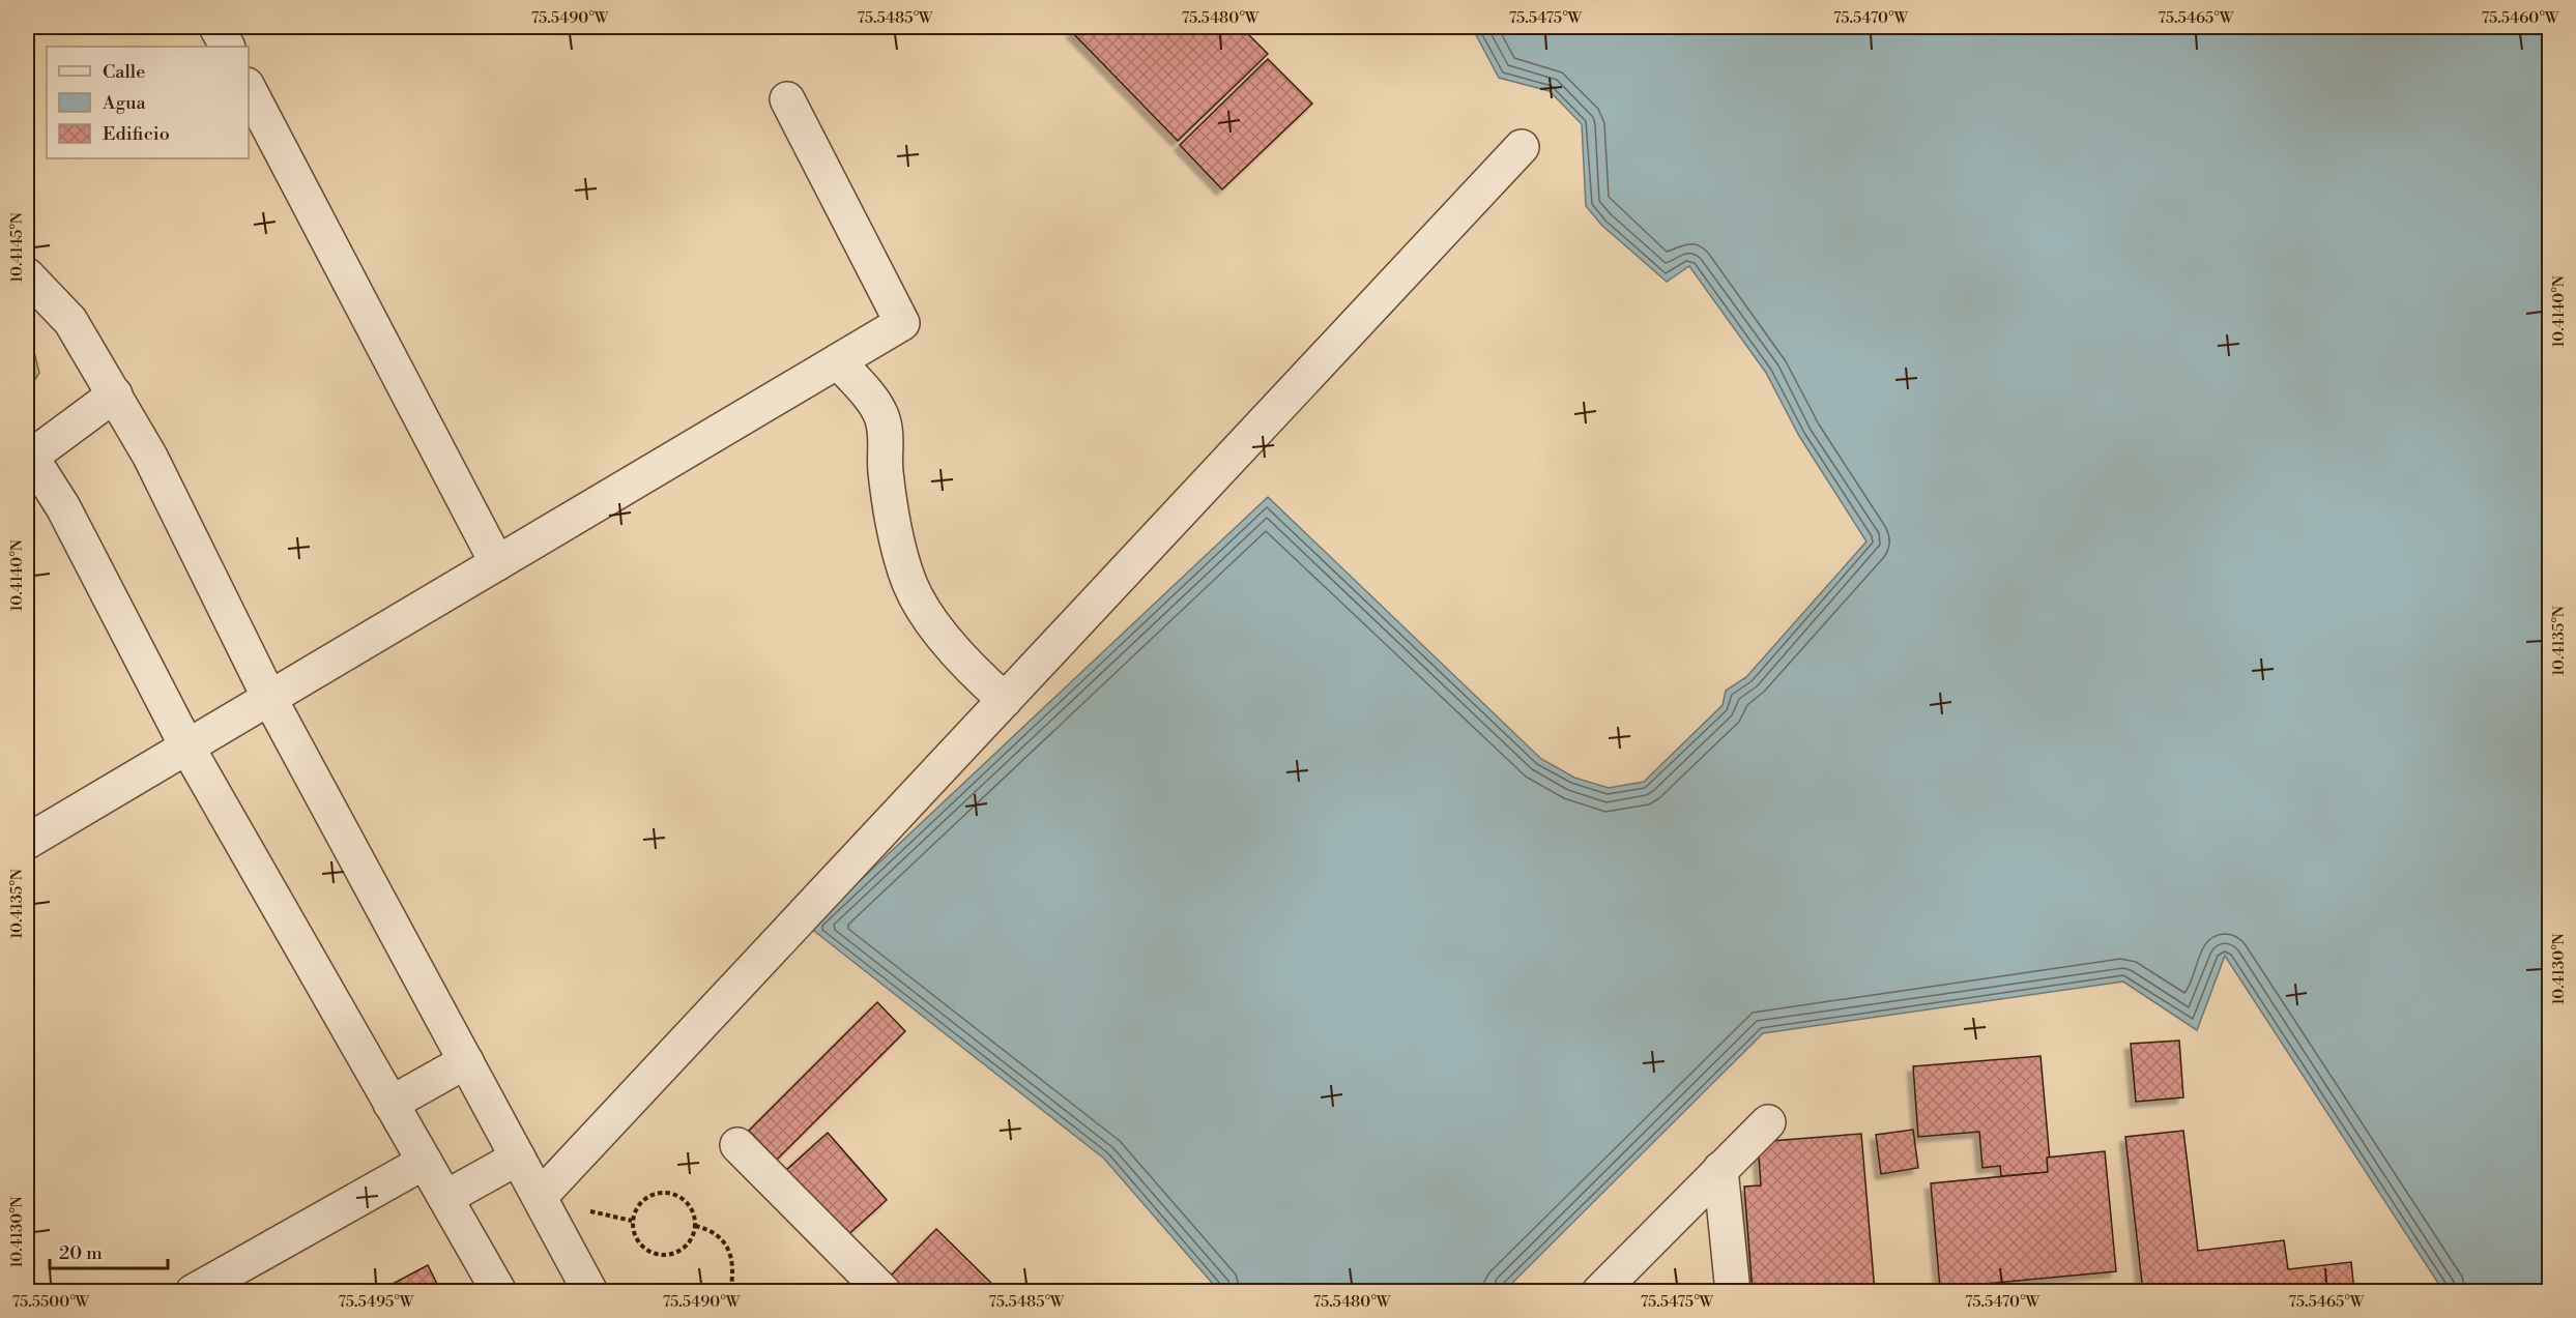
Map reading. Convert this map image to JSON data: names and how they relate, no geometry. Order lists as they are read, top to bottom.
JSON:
{
  "legend": ["Calle", "Agua", "Edificio"],
  "scale_bar": "20 m",
  "coordinates": [
    "75.5490°W",
    "75.5485°W",
    "75.5480°W",
    "75.5475°W",
    "75.5470°W",
    "75.5465°W",
    "75.5460°W",
    "10.4145°N",
    "10.4140°N",
    "10.4135°N",
    "10.4130°N",
    "75.5500°W",
    "75.5495°W"
  ]
}
